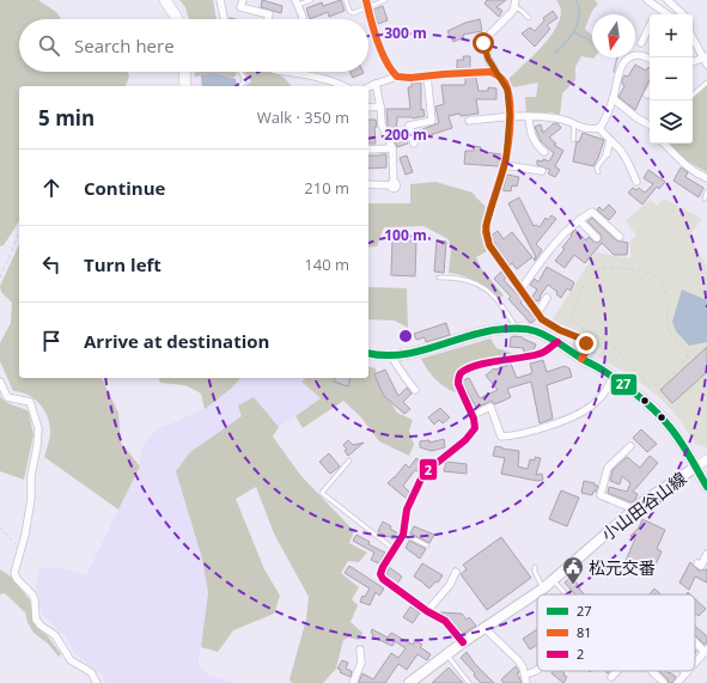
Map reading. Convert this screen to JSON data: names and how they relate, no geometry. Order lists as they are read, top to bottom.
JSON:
{
  "streets": {
    "main road": ["小山田谷山線"]
  },
  "places": {
    "public building": ["松元交番"]
  },
  "lines": ["transit line 81", "transit line 27", "transit line 2"],
  "legend": ["27", "81", "2"],
  "north": "bottom",
  "page": {
    "map_buttons": ["+", "−"],
    "search": "Search here",
    "heading": ["5 min", "Walk · 350 m"],
    "list": [
      ["Continue", "210 m"],
      ["Turn left", "140 m"],
      "Arrive at destination"
    ]
  },
  "rings": ["300 m", "200 m", "100 m"]
}
